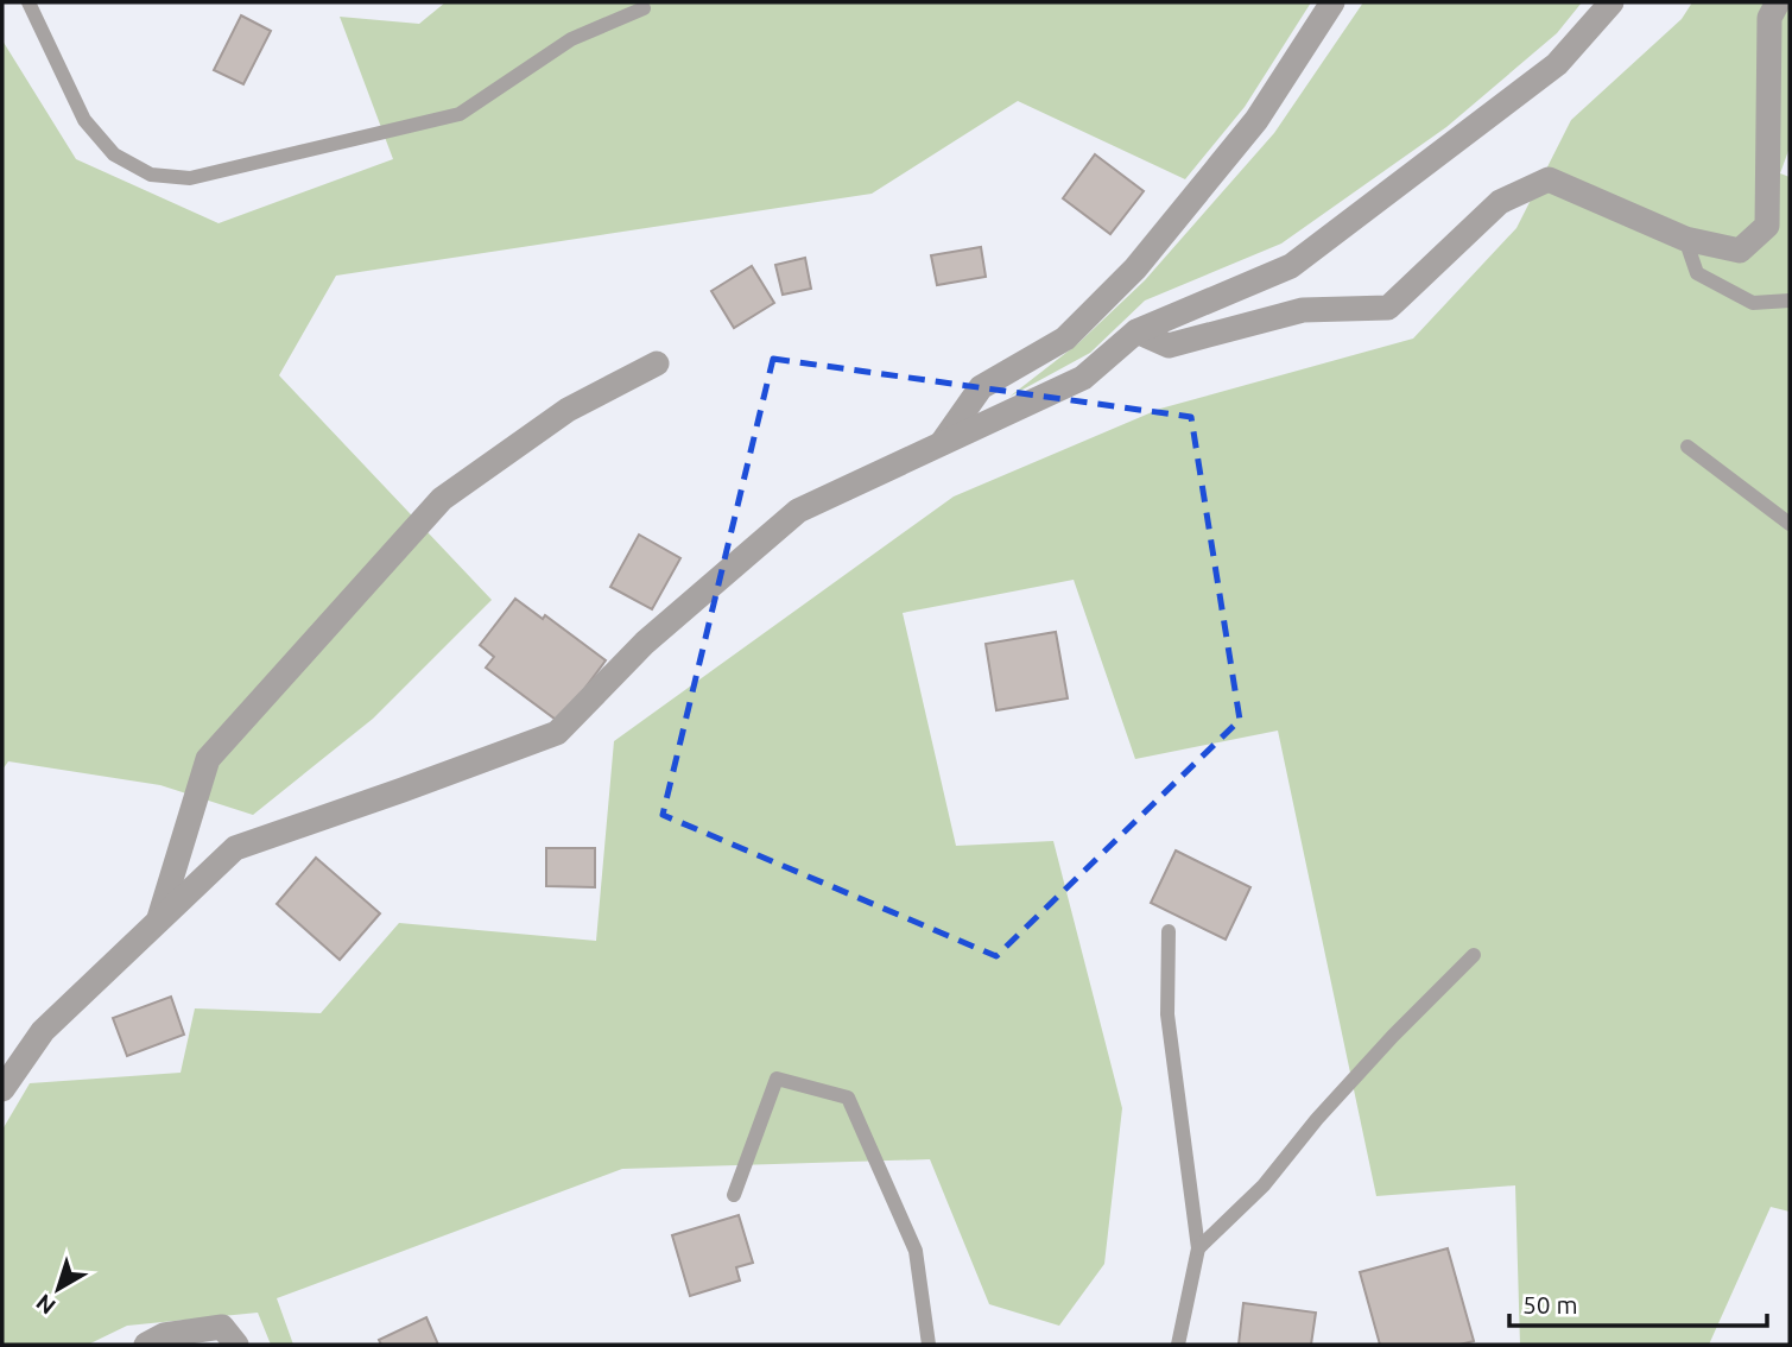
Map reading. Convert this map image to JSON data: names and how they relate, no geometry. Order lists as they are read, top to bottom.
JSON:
{
  "scale_bar": "50 m",
  "north": "bottom left"
}
